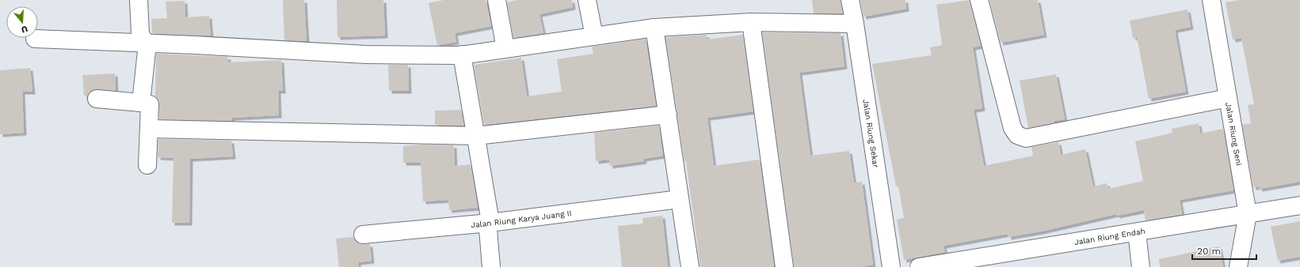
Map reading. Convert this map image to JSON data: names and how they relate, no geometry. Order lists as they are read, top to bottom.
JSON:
{
  "streets": {
    "street": [
      "Jalan Riung Sekar",
      "Jalan Riung Seni",
      "Jalan Riung Karya Juang II",
      "Jalan Riung Endah"
    ]
  },
  "crossings": [
    ["Jalan Riung Seni", "Jalan Riung Endah"]
  ],
  "scale_bar": "20 m",
  "north": "bottom"
}
